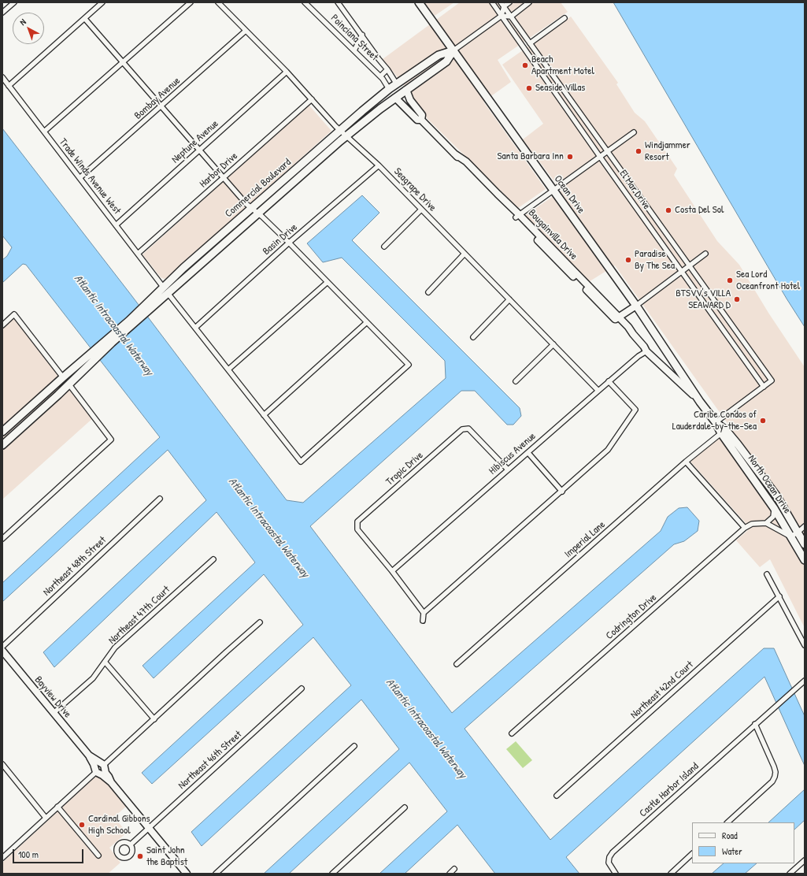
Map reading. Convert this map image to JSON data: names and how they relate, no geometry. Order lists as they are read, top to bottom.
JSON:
{
  "streets": {
    "main road": ["Commercial Boulevard", "Ocean Drive", "North Ocean Drive"],
    "street": [
      "Poinciana Street",
      "Bombay Avenue",
      "Neptune Avenue",
      "Harbor Drive",
      "Trade Winds Avenue West",
      "Seagrape Drive",
      "El Mar Drive",
      "Bougainvilla Drive",
      "Basin Drive",
      "Hibiscus Avenue",
      "Tropic Drive",
      "Imperial Lane",
      "Northeast 48th Street",
      "Northeast 47th Court",
      "Codrington Drive",
      "Northeast 42nd Court",
      "Bayview Drive",
      "Northeast 46th Street",
      "Castle Harbor Island"
    ]
  },
  "crossings": [
    ["Poinciana Street", "Commercial Boulevard"],
    ["Bombay Avenue", "Trade Winds Avenue West"],
    ["Bombay Avenue", "Seagrape Drive"],
    ["Neptune Avenue", "Trade Winds Avenue West"],
    ["Neptune Avenue", "Seagrape Drive"],
    ["Harbor Drive", "Trade Winds Avenue West"],
    ["Harbor Drive", "Seagrape Drive"],
    ["Trade Winds Avenue West", "Commercial Boulevard"],
    ["Commercial Boulevard", "Seagrape Drive"],
    ["Commercial Boulevard", "El Mar Drive"],
    ["Commercial Boulevard", "Ocean Drive"],
    ["Commercial Boulevard", "Bougainvilla Drive"],
    ["Seagrape Drive", "Basin Drive"],
    ["Seagrape Drive", "Hibiscus Avenue"],
    ["Ocean Drive", "Bougainvilla Drive"],
    ["Ocean Drive", "North Ocean Drive"],
    ["Bougainvilla Drive", "Hibiscus Avenue"],
    ["Bougainvilla Drive", "North Ocean Drive"],
    ["Hibiscus Avenue", "Tropic Drive"],
    ["North Ocean Drive", "Imperial Lane"],
    ["Northeast 47th Court", "Bayview Drive"],
    ["Bayview Drive", "Northeast 46th Street"]
  ],
  "water": ["Atlantic Intracoastal Waterway"],
  "places": [
    "Beach Apartment Motel",
    "Seaside Villas",
    "Windjammer Resort",
    "Santa Barbara Inn",
    "Costa Del Sol",
    "Paradise By The Sea",
    "Sea Lord Oceanfront Hotel",
    "BTSVV's VILLA SEAWARD D",
    "Caribe Condos of Lauderdale-by-the-Sea",
    "Cardinal Gibbons High School",
    "Saint John the Baptist"
  ],
  "legend": ["Road", "Water"],
  "scale_bar": "100 m",
  "north": "top left"
}
